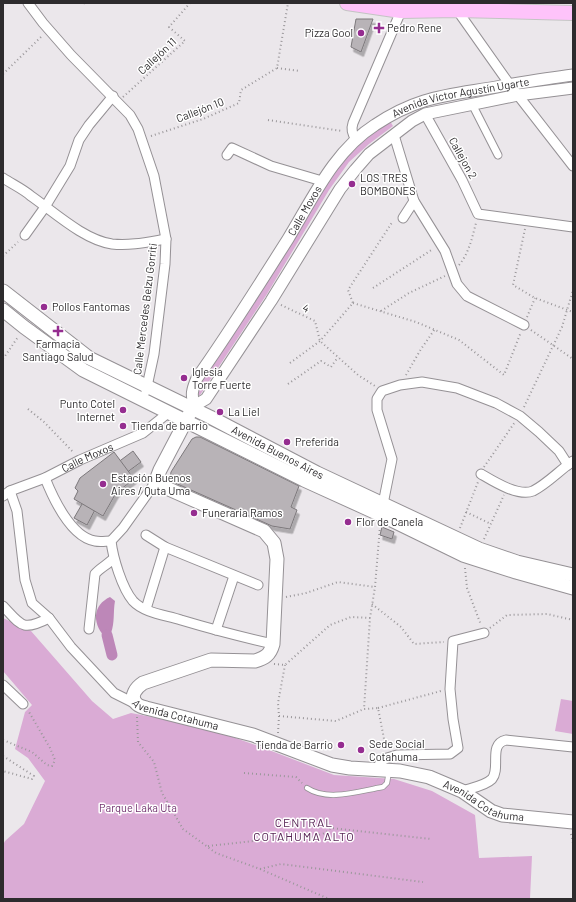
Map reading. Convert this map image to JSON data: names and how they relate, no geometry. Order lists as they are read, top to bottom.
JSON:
{
  "streets": {
    "main road": ["Calle Moxos", "Avenida Buenos Aires", "Avenida Cotahuma"],
    "street": ["Avenida Víctor Agustín Ugarte", "Callejon 2", "Calle Mercedes Belzu Gorriti"],
    "path": ["Callejón 11", "Callejón 10", "4"]
  },
  "crossings": [
    ["Callejón 11", "Calle Mercedes Belzu Gorriti"],
    ["Avenida Víctor Agustín Ugarte", "Callejon 2"],
    ["Avenida Víctor Agustín Ugarte", "Calle Moxos"],
    ["Callejón 10", "Calle Mercedes Belzu Gorriti"],
    ["Calle Moxos", "4"],
    ["Calle Moxos", "Avenida Buenos Aires"],
    ["Calle Mercedes Belzu Gorriti", "Avenida Buenos Aires"]
  ],
  "districts": ["CENTRAL COTAHUMA ALTO"],
  "parks": ["Parque Laka Uta"],
  "places": {
    "health": ["Pedro Rene", "Farmacia Santiago Salud"],
    "other": [
      "Pizza Gool",
      "LOS TRES BOMBONES",
      "Pollos Fantomas",
      "Iglesia Torre Fuerte",
      "Punto Cotel Internet",
      "La Liel",
      "Tienda de barrio",
      "Preferida",
      "Estación Buenos Aires / Quta Uma",
      "Funeraria Ramos",
      "Flor de Canela",
      "Tienda de Barrio",
      "Sede Social Cotahuma"
    ]
  }
}
